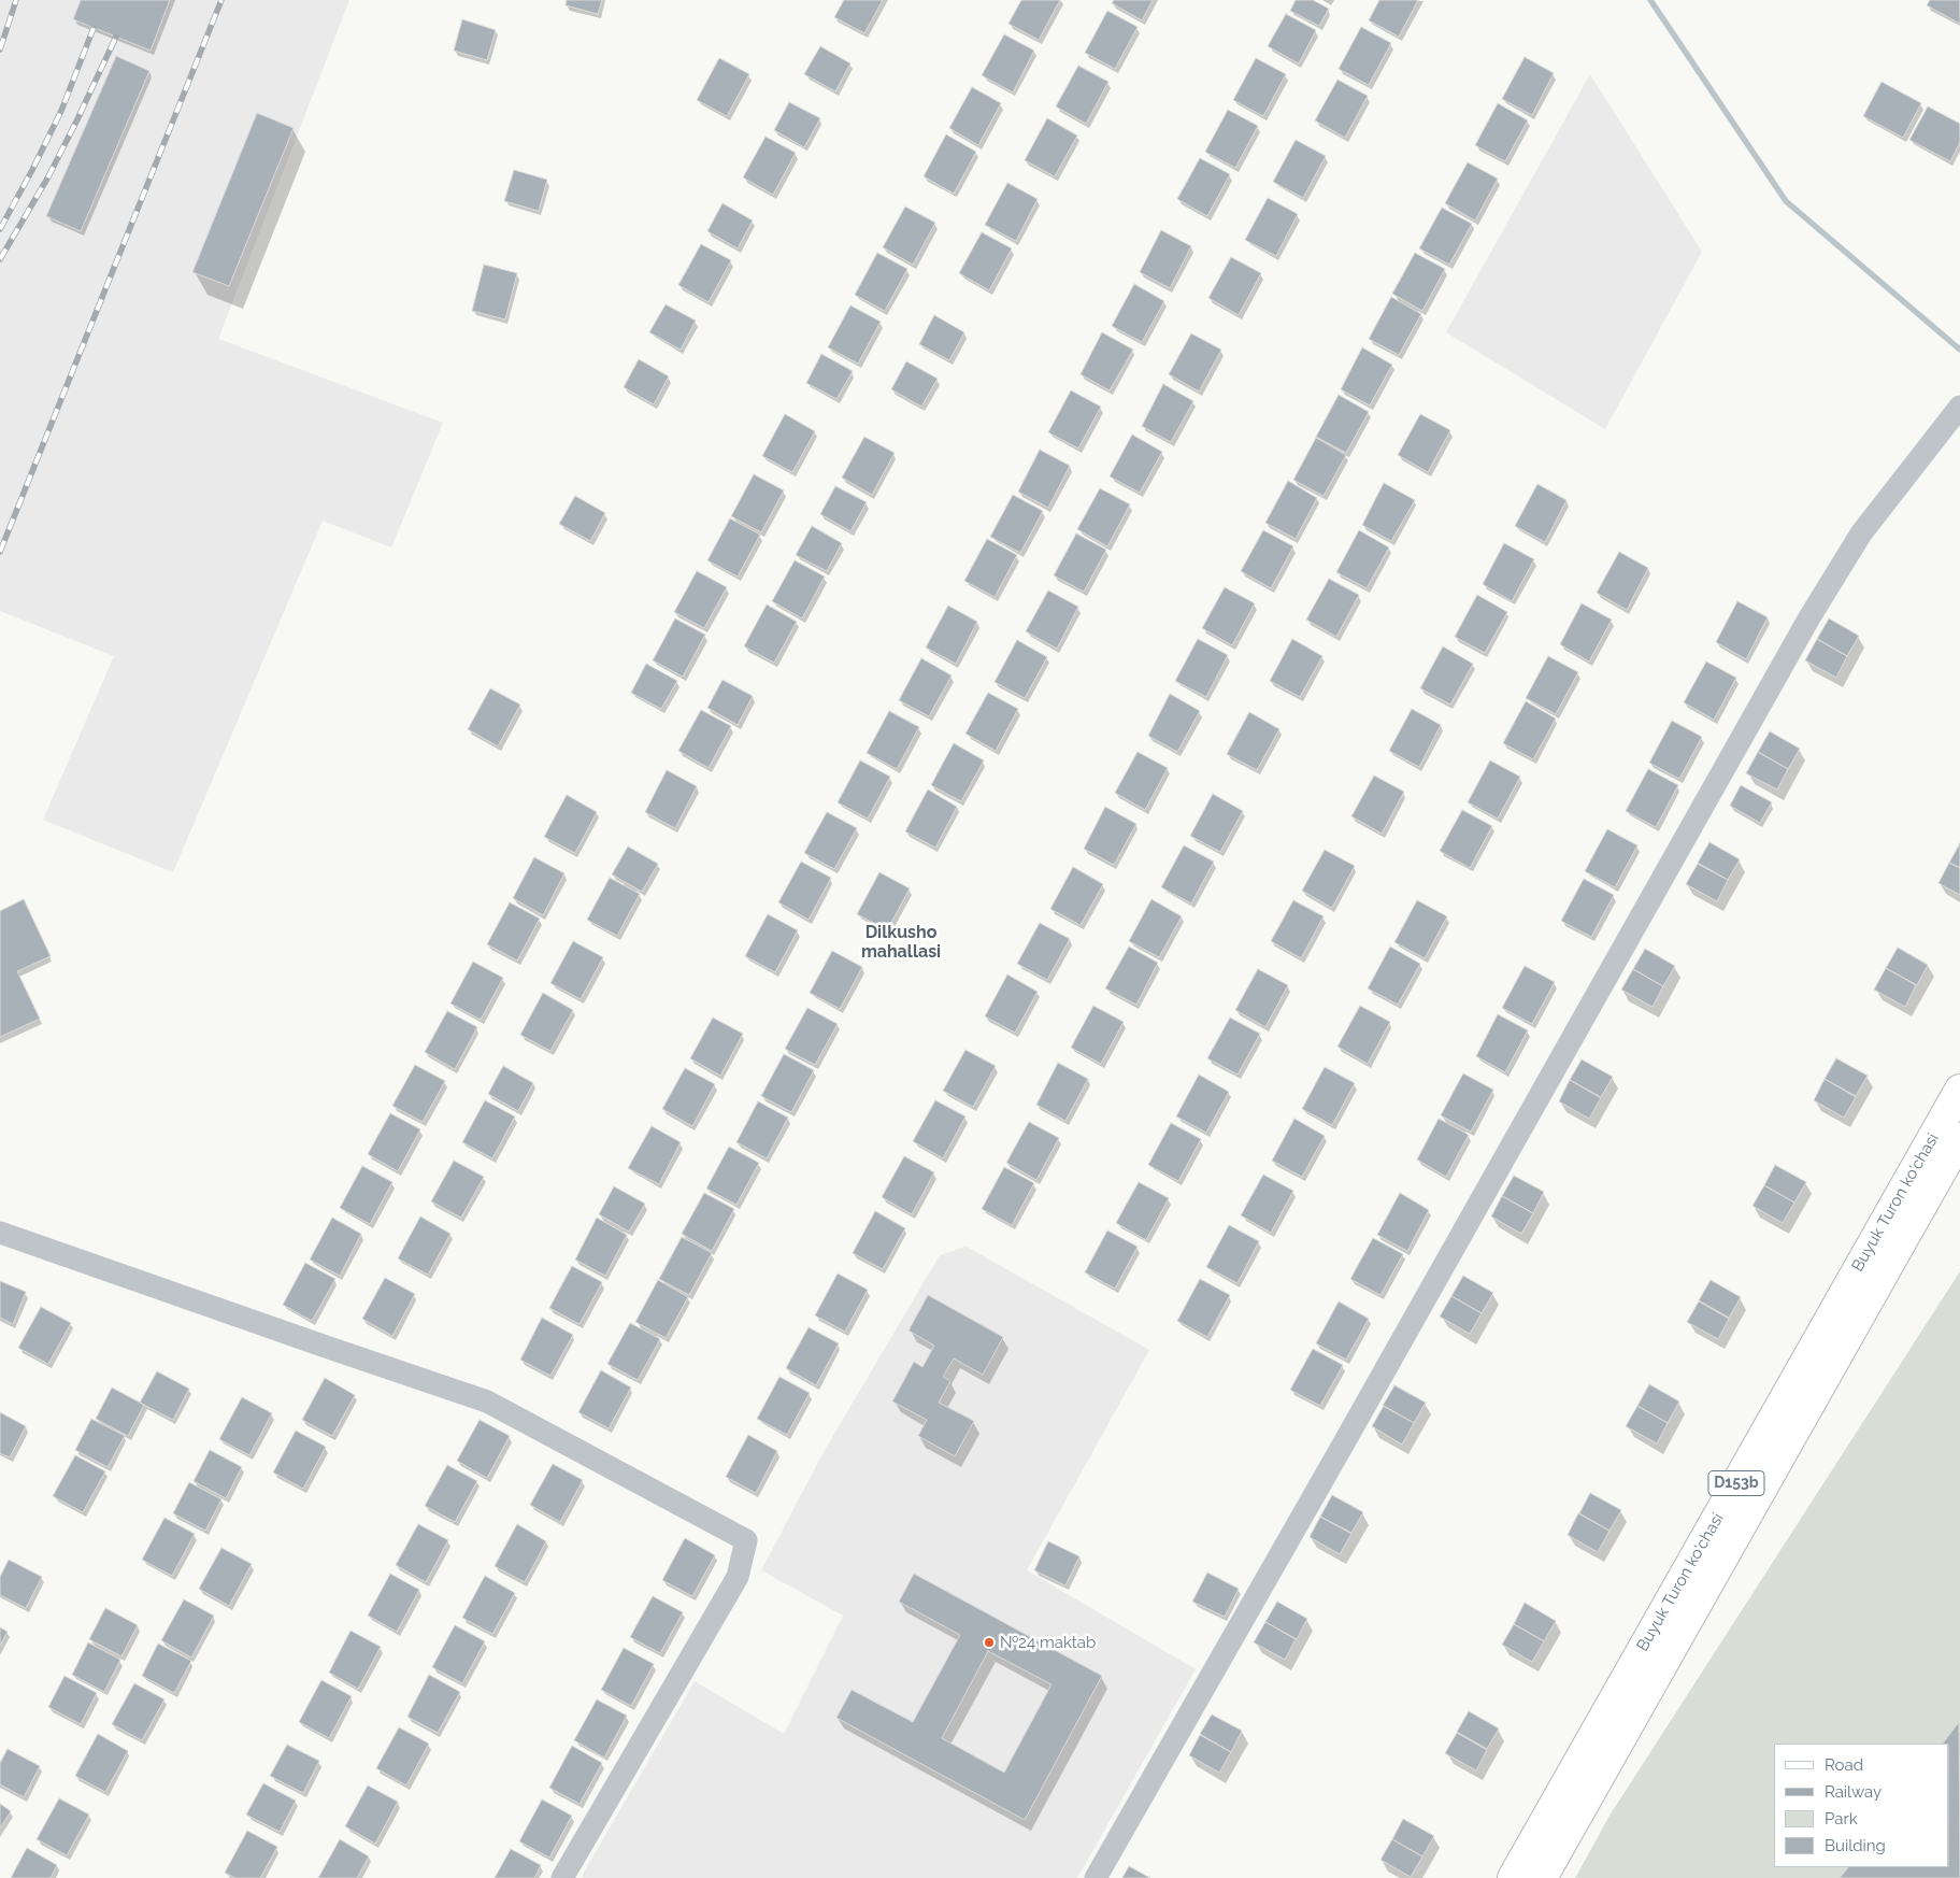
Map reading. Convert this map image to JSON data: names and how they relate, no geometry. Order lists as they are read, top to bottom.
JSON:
{
  "streets": {
    "main road": ["Buyuk Turon ko'chasi", "D153b"]
  },
  "districts": ["Dilkusho mahallasi"],
  "places": ["№24 maktab"],
  "legend": [
    "Road",
    "Railway",
    "Park",
    "Building"
  ]
}
